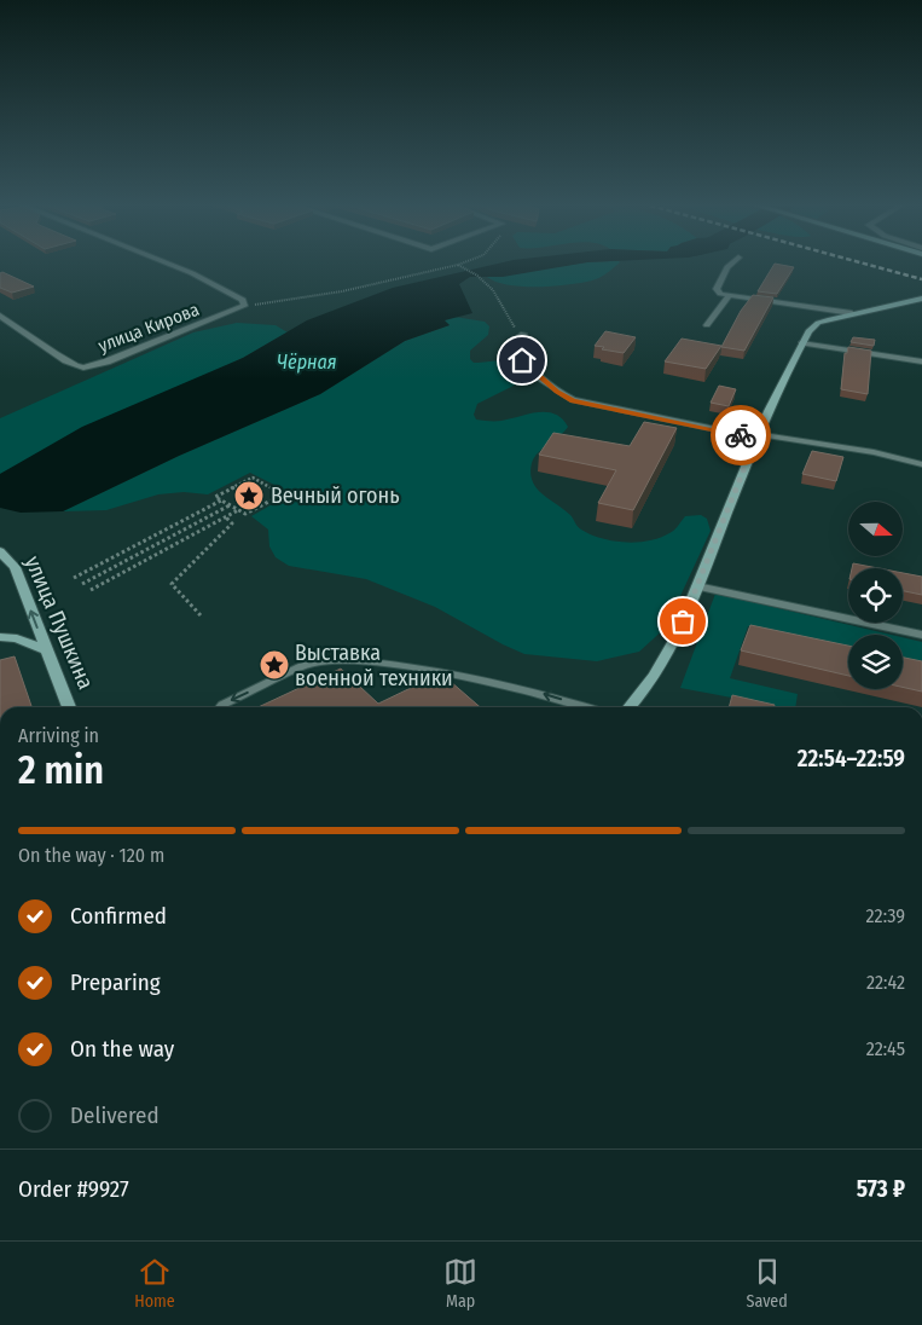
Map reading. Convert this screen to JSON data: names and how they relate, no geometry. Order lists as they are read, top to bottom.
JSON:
{
  "streets": {
    "street": ["улица Кирова", "улица Пушкина"]
  },
  "one_way": ["улица Пушкина"],
  "water": ["Чёрная"],
  "places": {
    "place": ["Вечный огонь", "Выставка военной техники"]
  },
  "north": "right",
  "page": {
    "heading": ["2 min", "Arriving in", "22:54–22:59"],
    "panel": ["Order #9927", "573 ₽"],
    "bar": "On the way · 120 m",
    "list": [
      ["Confirmed", "22:39"],
      ["Preparing", "22:42"],
      ["On the way", "22:45"],
      "Delivered"
    ],
    "tabs": ["Home", "Map", "Saved"]
  }
}
